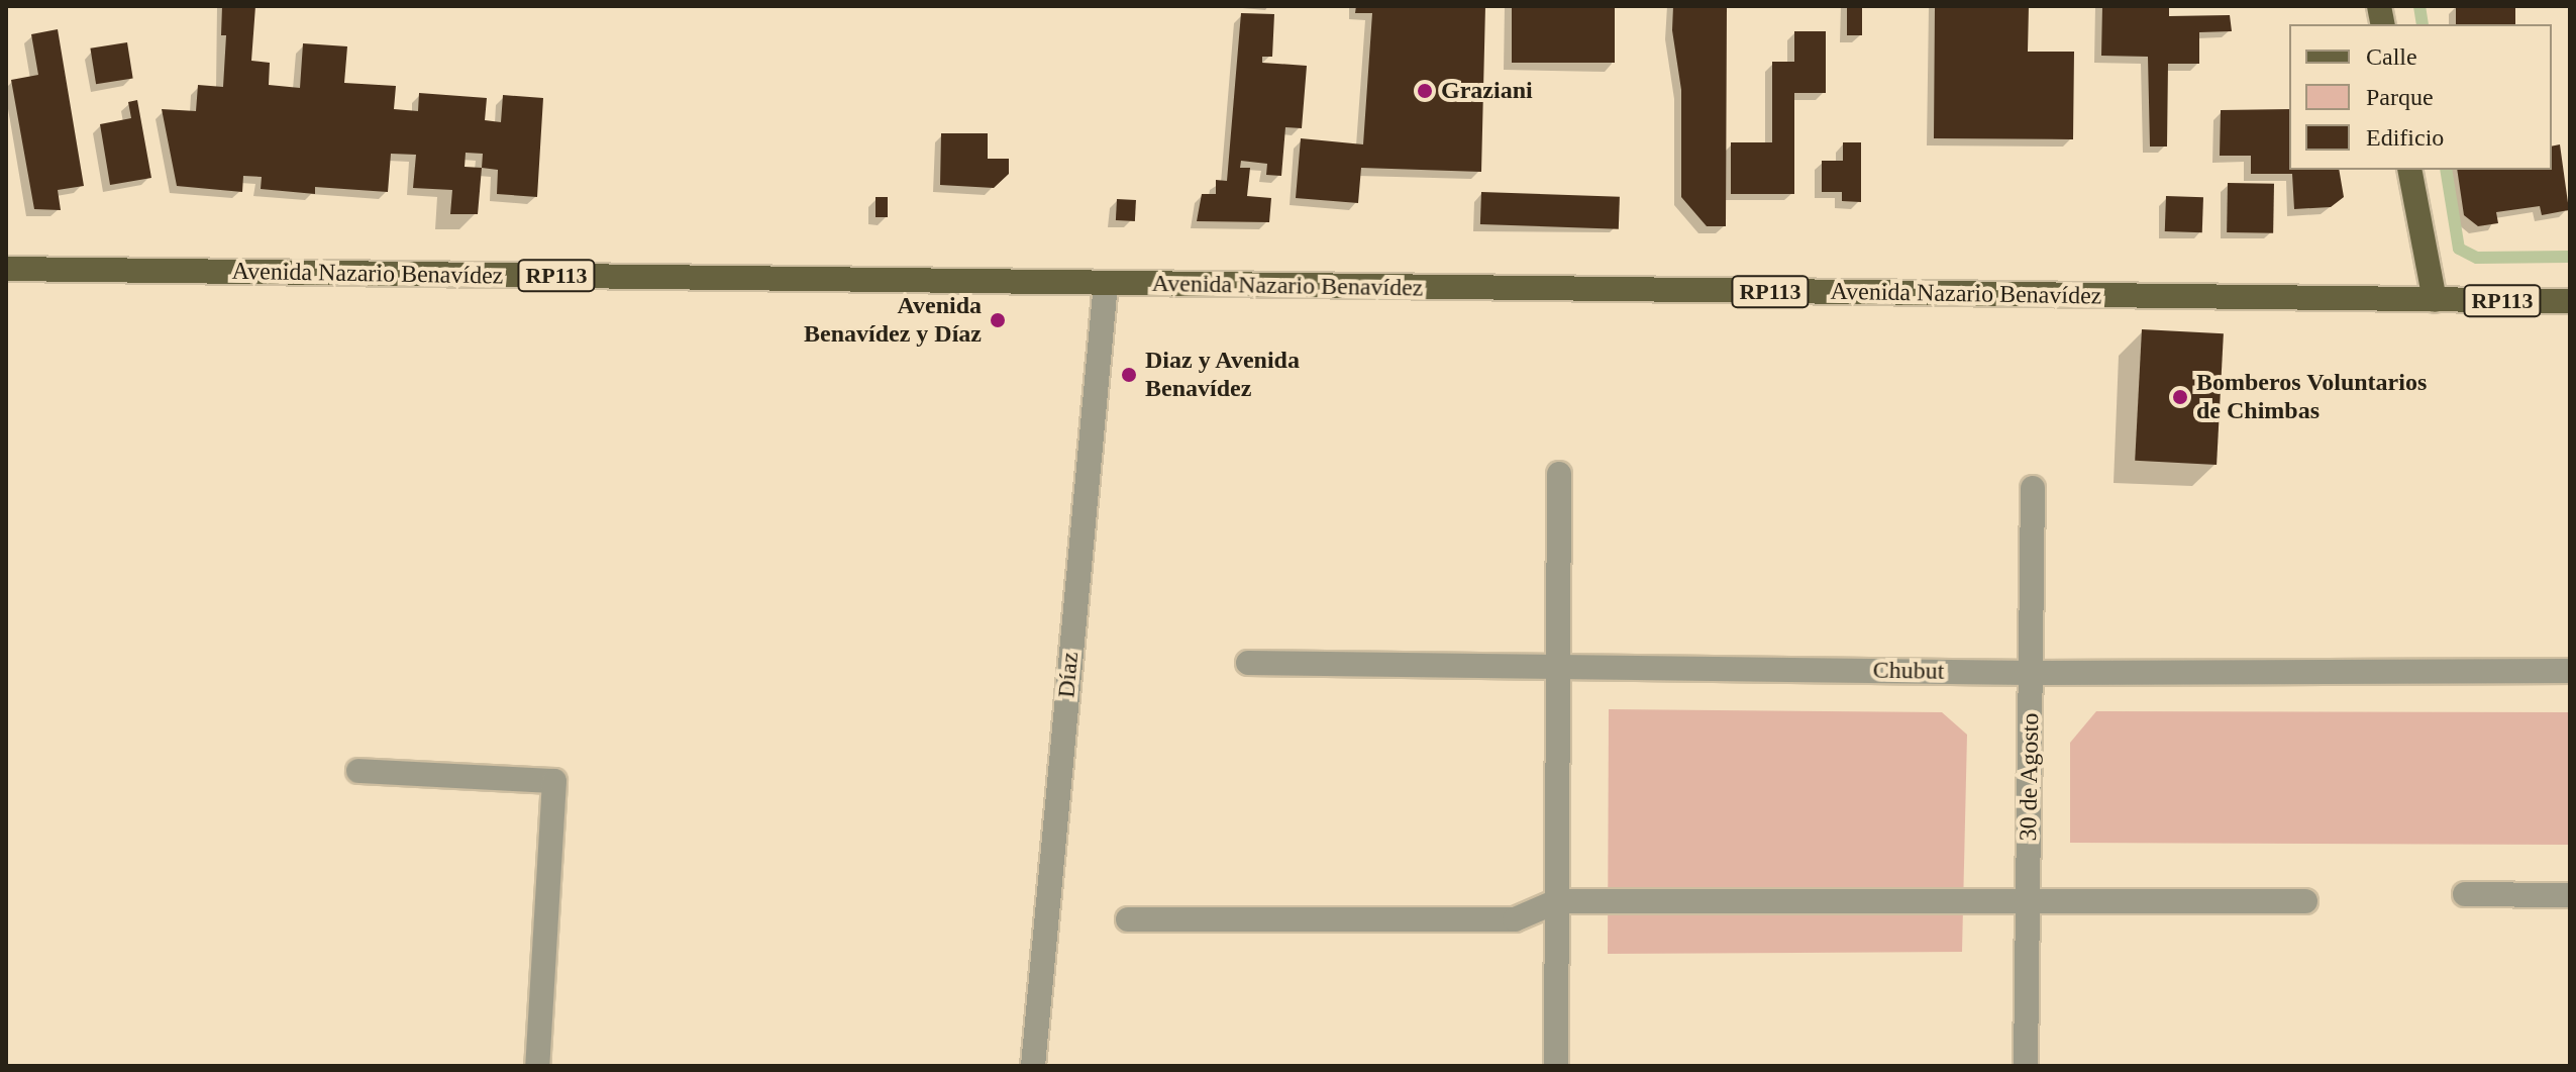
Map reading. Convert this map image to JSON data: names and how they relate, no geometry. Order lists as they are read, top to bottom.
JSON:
{
  "streets": {
    "main road": ["Avenida Nazario Benavídez", "RP113"],
    "street": ["Chubut", "Díaz", "30 de Agosto"]
  },
  "crossings": [
    ["Avenida Nazario Benavídez", "Díaz"],
    ["Chubut", "30 de Agosto"]
  ],
  "places": [
    "Graziani",
    "Avenida Benavídez y Díaz",
    "Diaz y Avenida Benavídez",
    "Bomberos Voluntarios de Chimbas"
  ],
  "legend": ["Calle", "Parque", "Edificio"]
}
